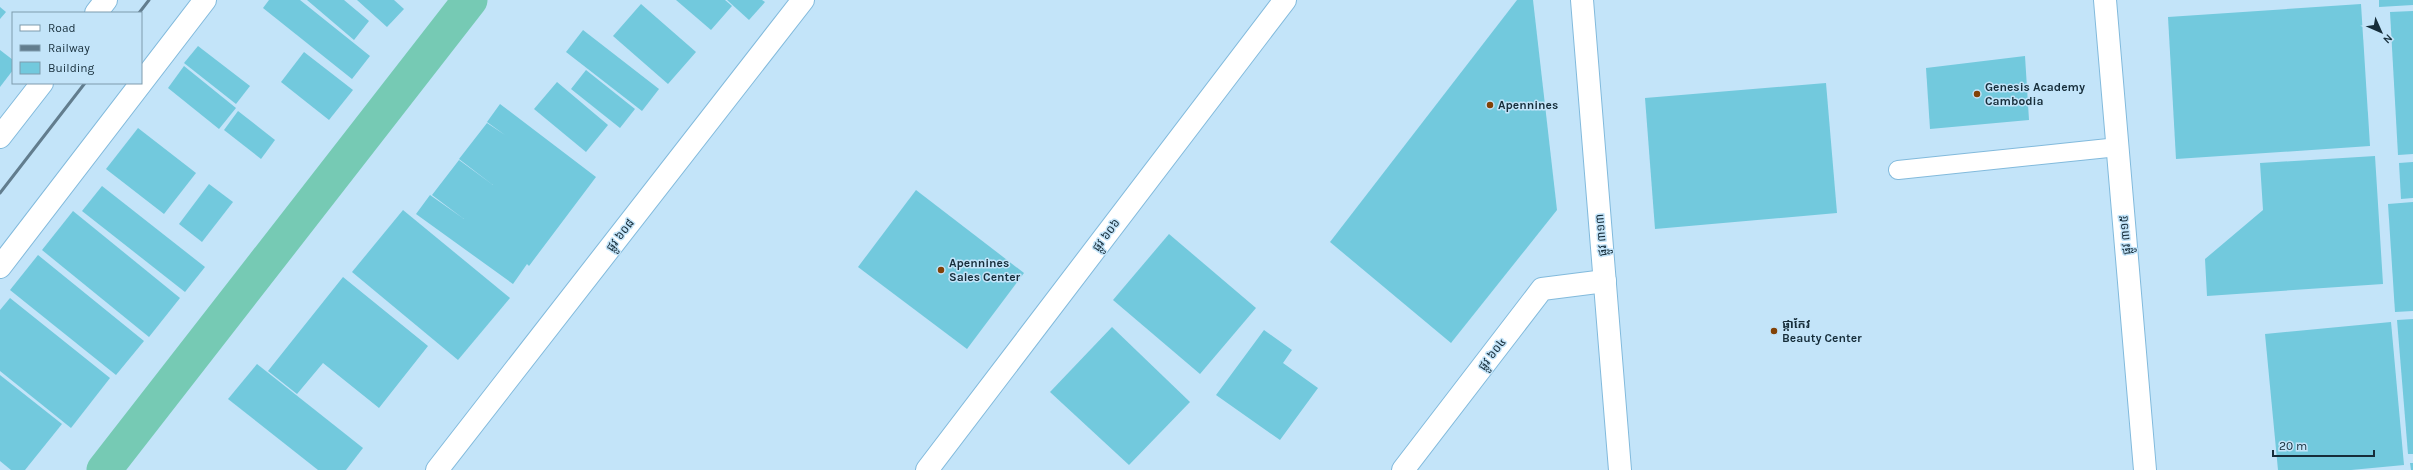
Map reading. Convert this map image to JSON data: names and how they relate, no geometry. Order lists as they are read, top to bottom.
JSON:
{
  "streets": {
    "street": [
      "ផ្លូវ ៦០៨",
      "ផ្លូវ ៦០៦",
      "ផ្លូវ ៣១៣",
      "ផ្លូវ ៣១៥",
      "ផ្លូវ ៦០៤"
    ]
  },
  "crossings": [
    ["ផ្លូវ ៣១៣", "ផ្លូវ ៦០៤"]
  ],
  "places": [
    "Genesis Academy Cambodia",
    "Apennines",
    "Apennines Sales Center",
    "ផ្កាកែវ Beauty Center"
  ],
  "legend": ["Road", "Railway", "Building"],
  "scale_bar": "20 m",
  "north": "bottom right"
}
